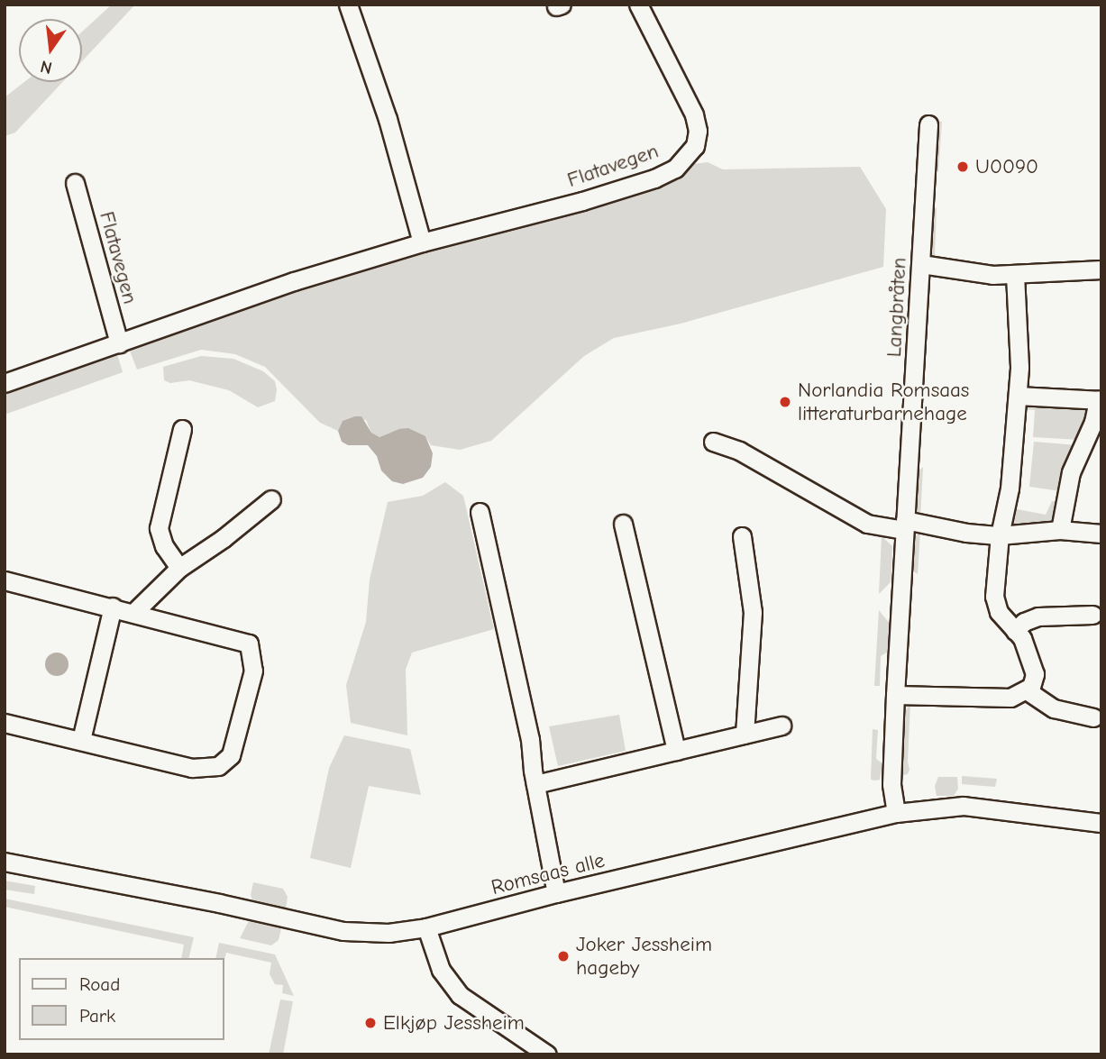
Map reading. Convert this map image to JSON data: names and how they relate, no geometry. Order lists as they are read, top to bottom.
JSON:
{
  "streets": {
    "street": ["Flatavegen", "Langbråten", "Romsaas alle"]
  },
  "crossings": [
    ["Langbråten", "Romsaas alle"]
  ],
  "places": [
    "U0090",
    "Norlandia Romsaas litteraturbarnehage",
    "Joker Jessheim hageby",
    "Elkjøp Jessheim"
  ],
  "legend": ["Road", "Park"],
  "north": "bottom"
}
